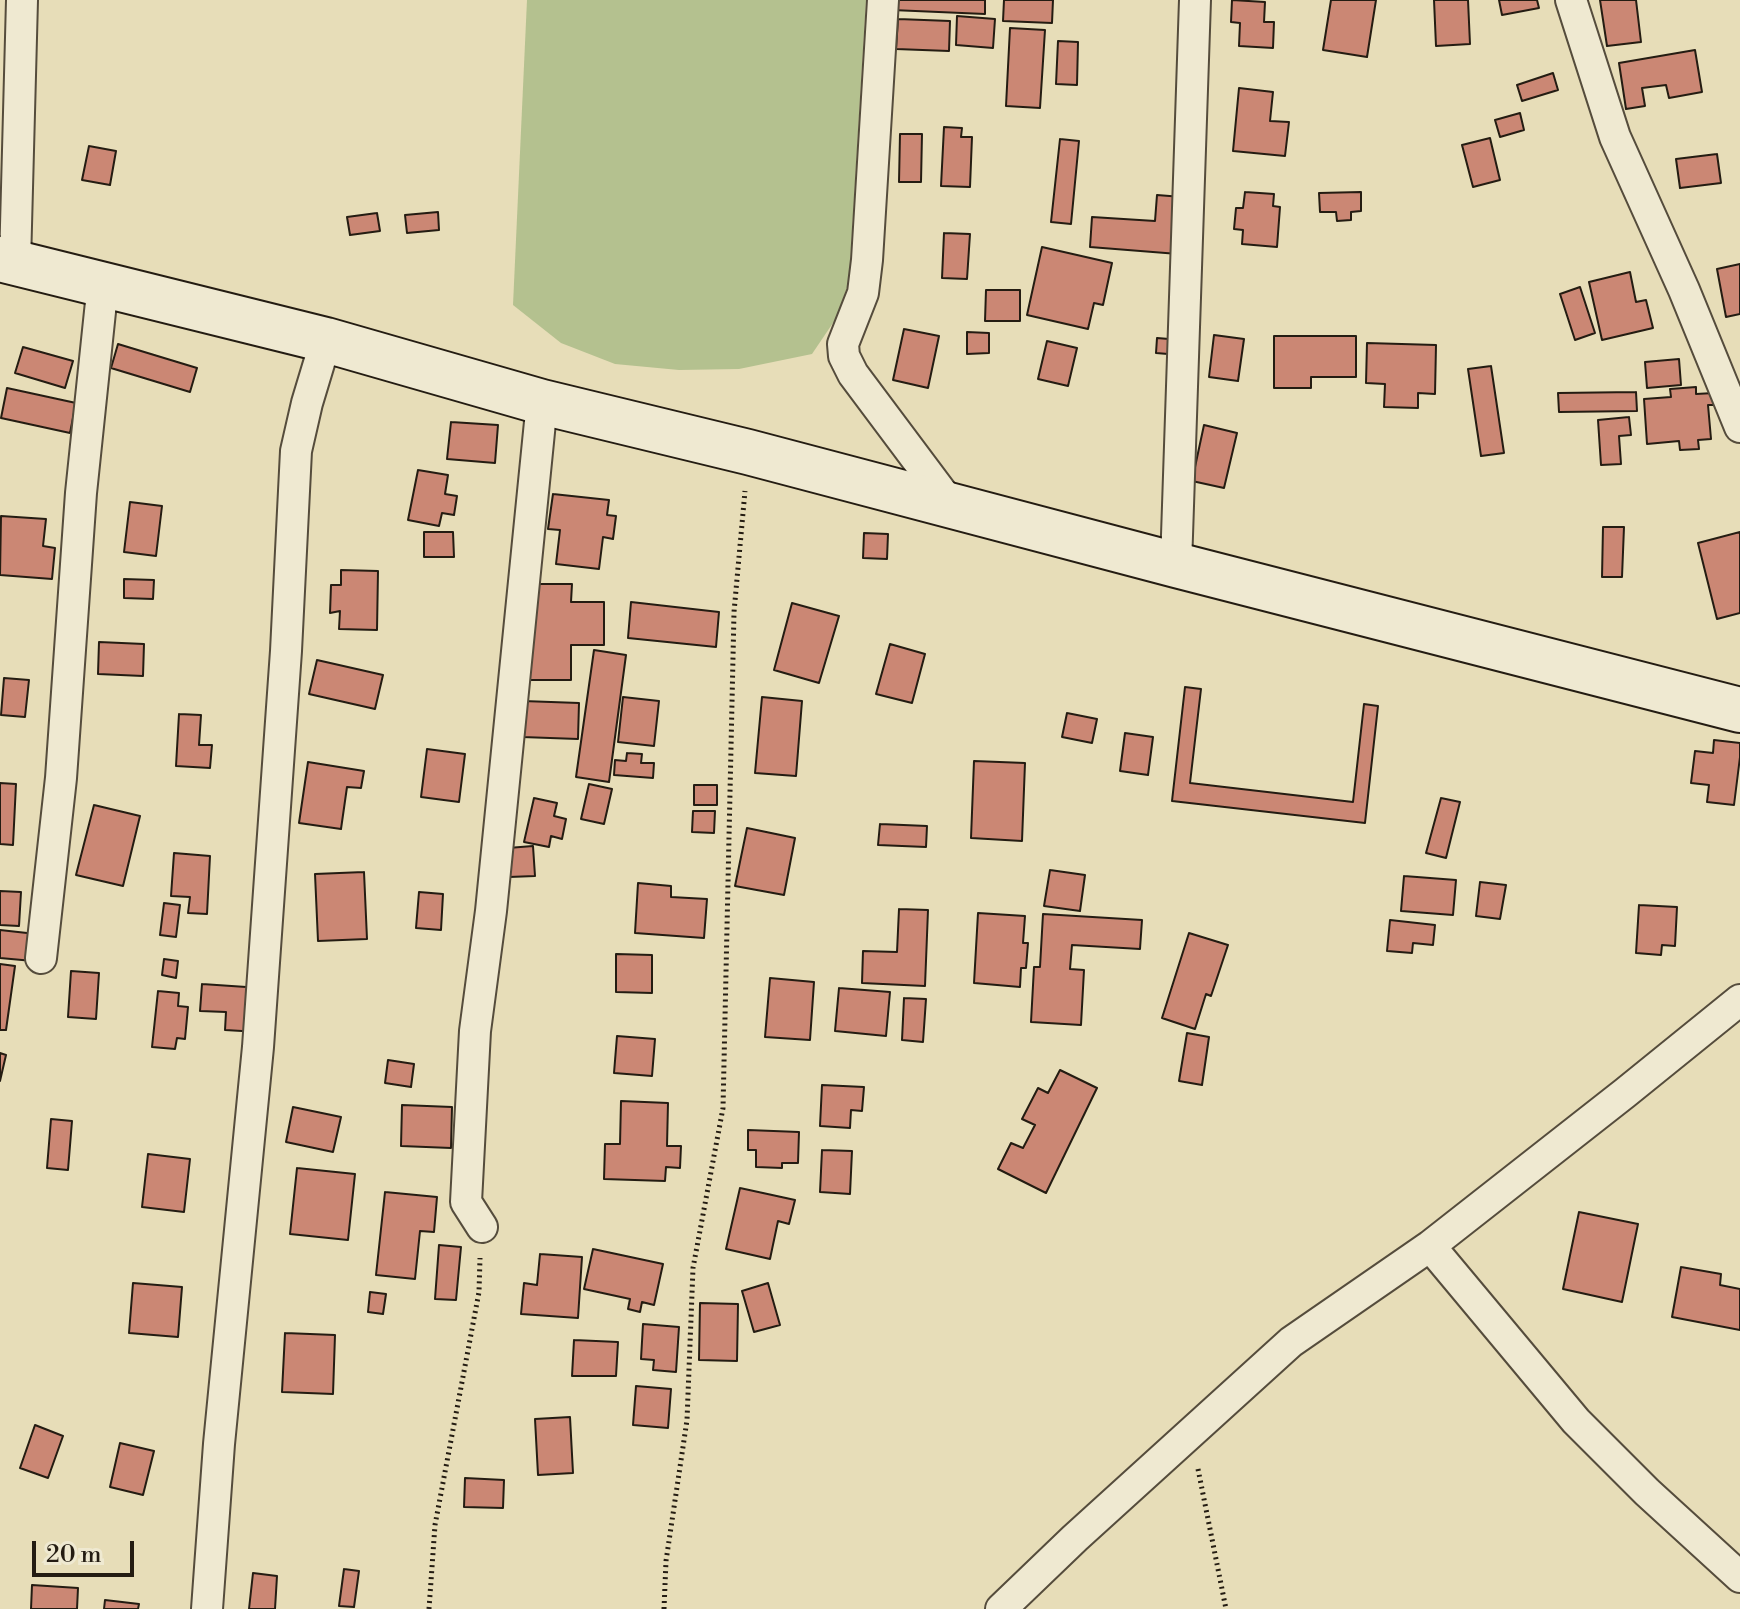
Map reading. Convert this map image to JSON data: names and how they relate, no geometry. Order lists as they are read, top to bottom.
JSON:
{
  "scale_bar": "20 m"
}
